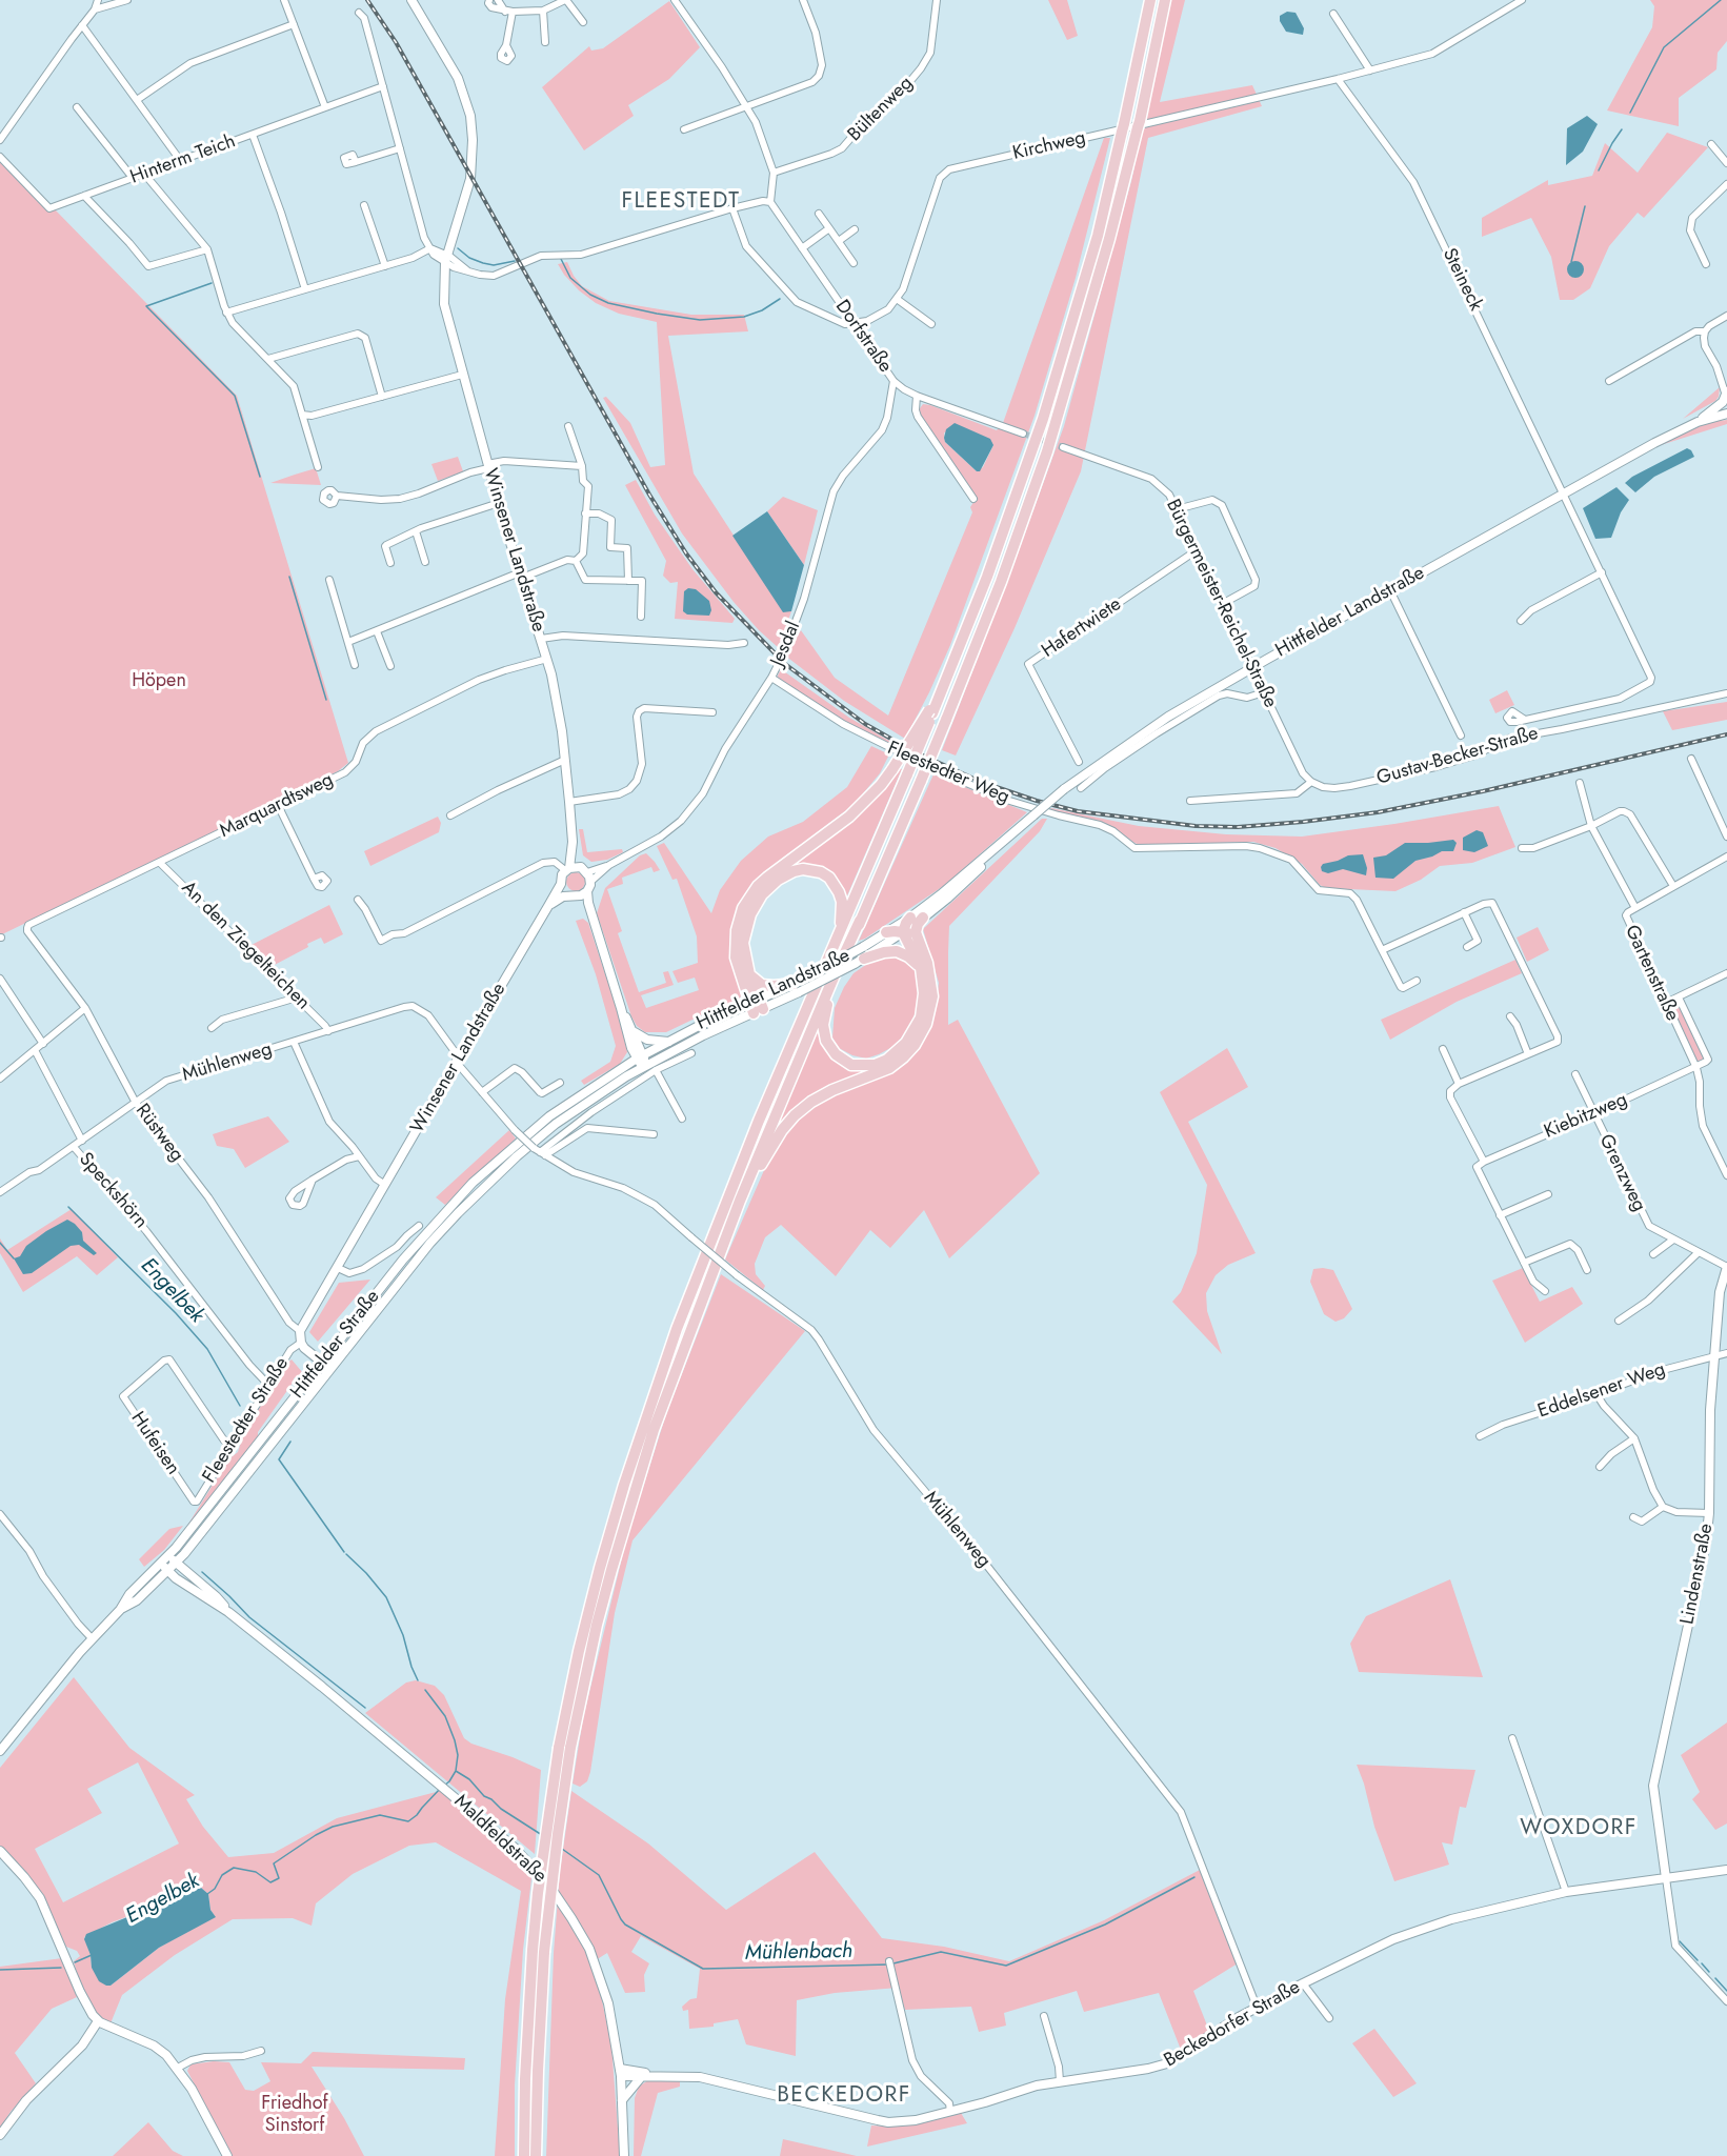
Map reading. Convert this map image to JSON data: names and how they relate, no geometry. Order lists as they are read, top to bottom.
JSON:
{
  "streets": {
    "main road": ["Hittfelder Landstraße", "Hittfelder Straße", "Maldfeldstraße"],
    "street": [
      "Bültenweg",
      "Kirchweg",
      "Hinterm Teich",
      "Steineck",
      "Dorfstraße",
      "Winsener Landstraße",
      "Bürgermeister-Reichel-Straße",
      "Hafertwiete",
      "Jesdal",
      "Gustav-Becker-Straße",
      "Fleestedter Weg",
      "Marquardtsweg",
      "An den Ziegelteichen",
      "Gartenstraße",
      "Mühlenweg",
      "Kiebitzweg",
      "Rüstweg",
      "Grenzweg",
      "Speckshörn",
      "Eddelsener Weg",
      "Fleestedter Straße",
      "Hufeisen",
      "Lindenstraße",
      "Beckedorfer Straße"
    ]
  },
  "crossings": [
    ["Kirchweg", "Steineck"],
    ["Kirchweg", "Dorfstraße"],
    ["Steineck", "Hittfelder Landstraße"],
    ["Dorfstraße", "Jesdal"],
    ["Winsener Landstraße", "Jesdal"],
    ["Winsener Landstraße", "Marquardtsweg"],
    ["Winsener Landstraße", "Mühlenweg"],
    ["Bürgermeister-Reichel-Straße", "Hittfelder Landstraße"],
    ["Bürgermeister-Reichel-Straße", "Hafertwiete"],
    ["Bürgermeister-Reichel-Straße", "Gustav-Becker-Straße"],
    ["Hittfelder Landstraße", "Mühlenweg"],
    ["Hittfelder Landstraße", "Hittfelder Straße"],
    ["Jesdal", "Fleestedter Weg"],
    ["Marquardtsweg", "An den Ziegelteichen"],
    ["Marquardtsweg", "Rüstweg"],
    ["An den Ziegelteichen", "Mühlenweg"],
    ["Gartenstraße", "Kiebitzweg"],
    ["Mühlenweg", "Rüstweg"],
    ["Mühlenweg", "Speckshörn"],
    ["Mühlenweg", "Hittfelder Straße"],
    ["Mühlenweg", "Beckedorfer Straße"],
    ["Kiebitzweg", "Grenzweg"],
    ["Rüstweg", "Fleestedter Straße"],
    ["Grenzweg", "Lindenstraße"],
    ["Speckshörn", "Fleestedter Straße"],
    ["Hittfelder Straße", "Fleestedter Straße"],
    ["Hittfelder Straße", "Maldfeldstraße"],
    ["Eddelsener Weg", "Lindenstraße"],
    ["Fleestedter Straße", "Hufeisen"],
    ["Lindenstraße", "Beckedorfer Straße"],
    ["Maldfeldstraße", "Beckedorfer Straße"]
  ],
  "districts": ["FLEESTEDT", "WOXDORF", "BECKEDORF"],
  "water": ["Engelbek", "Mühlenbach"],
  "parks": ["Höpen", "Friedhof Sinstorf"]
}
